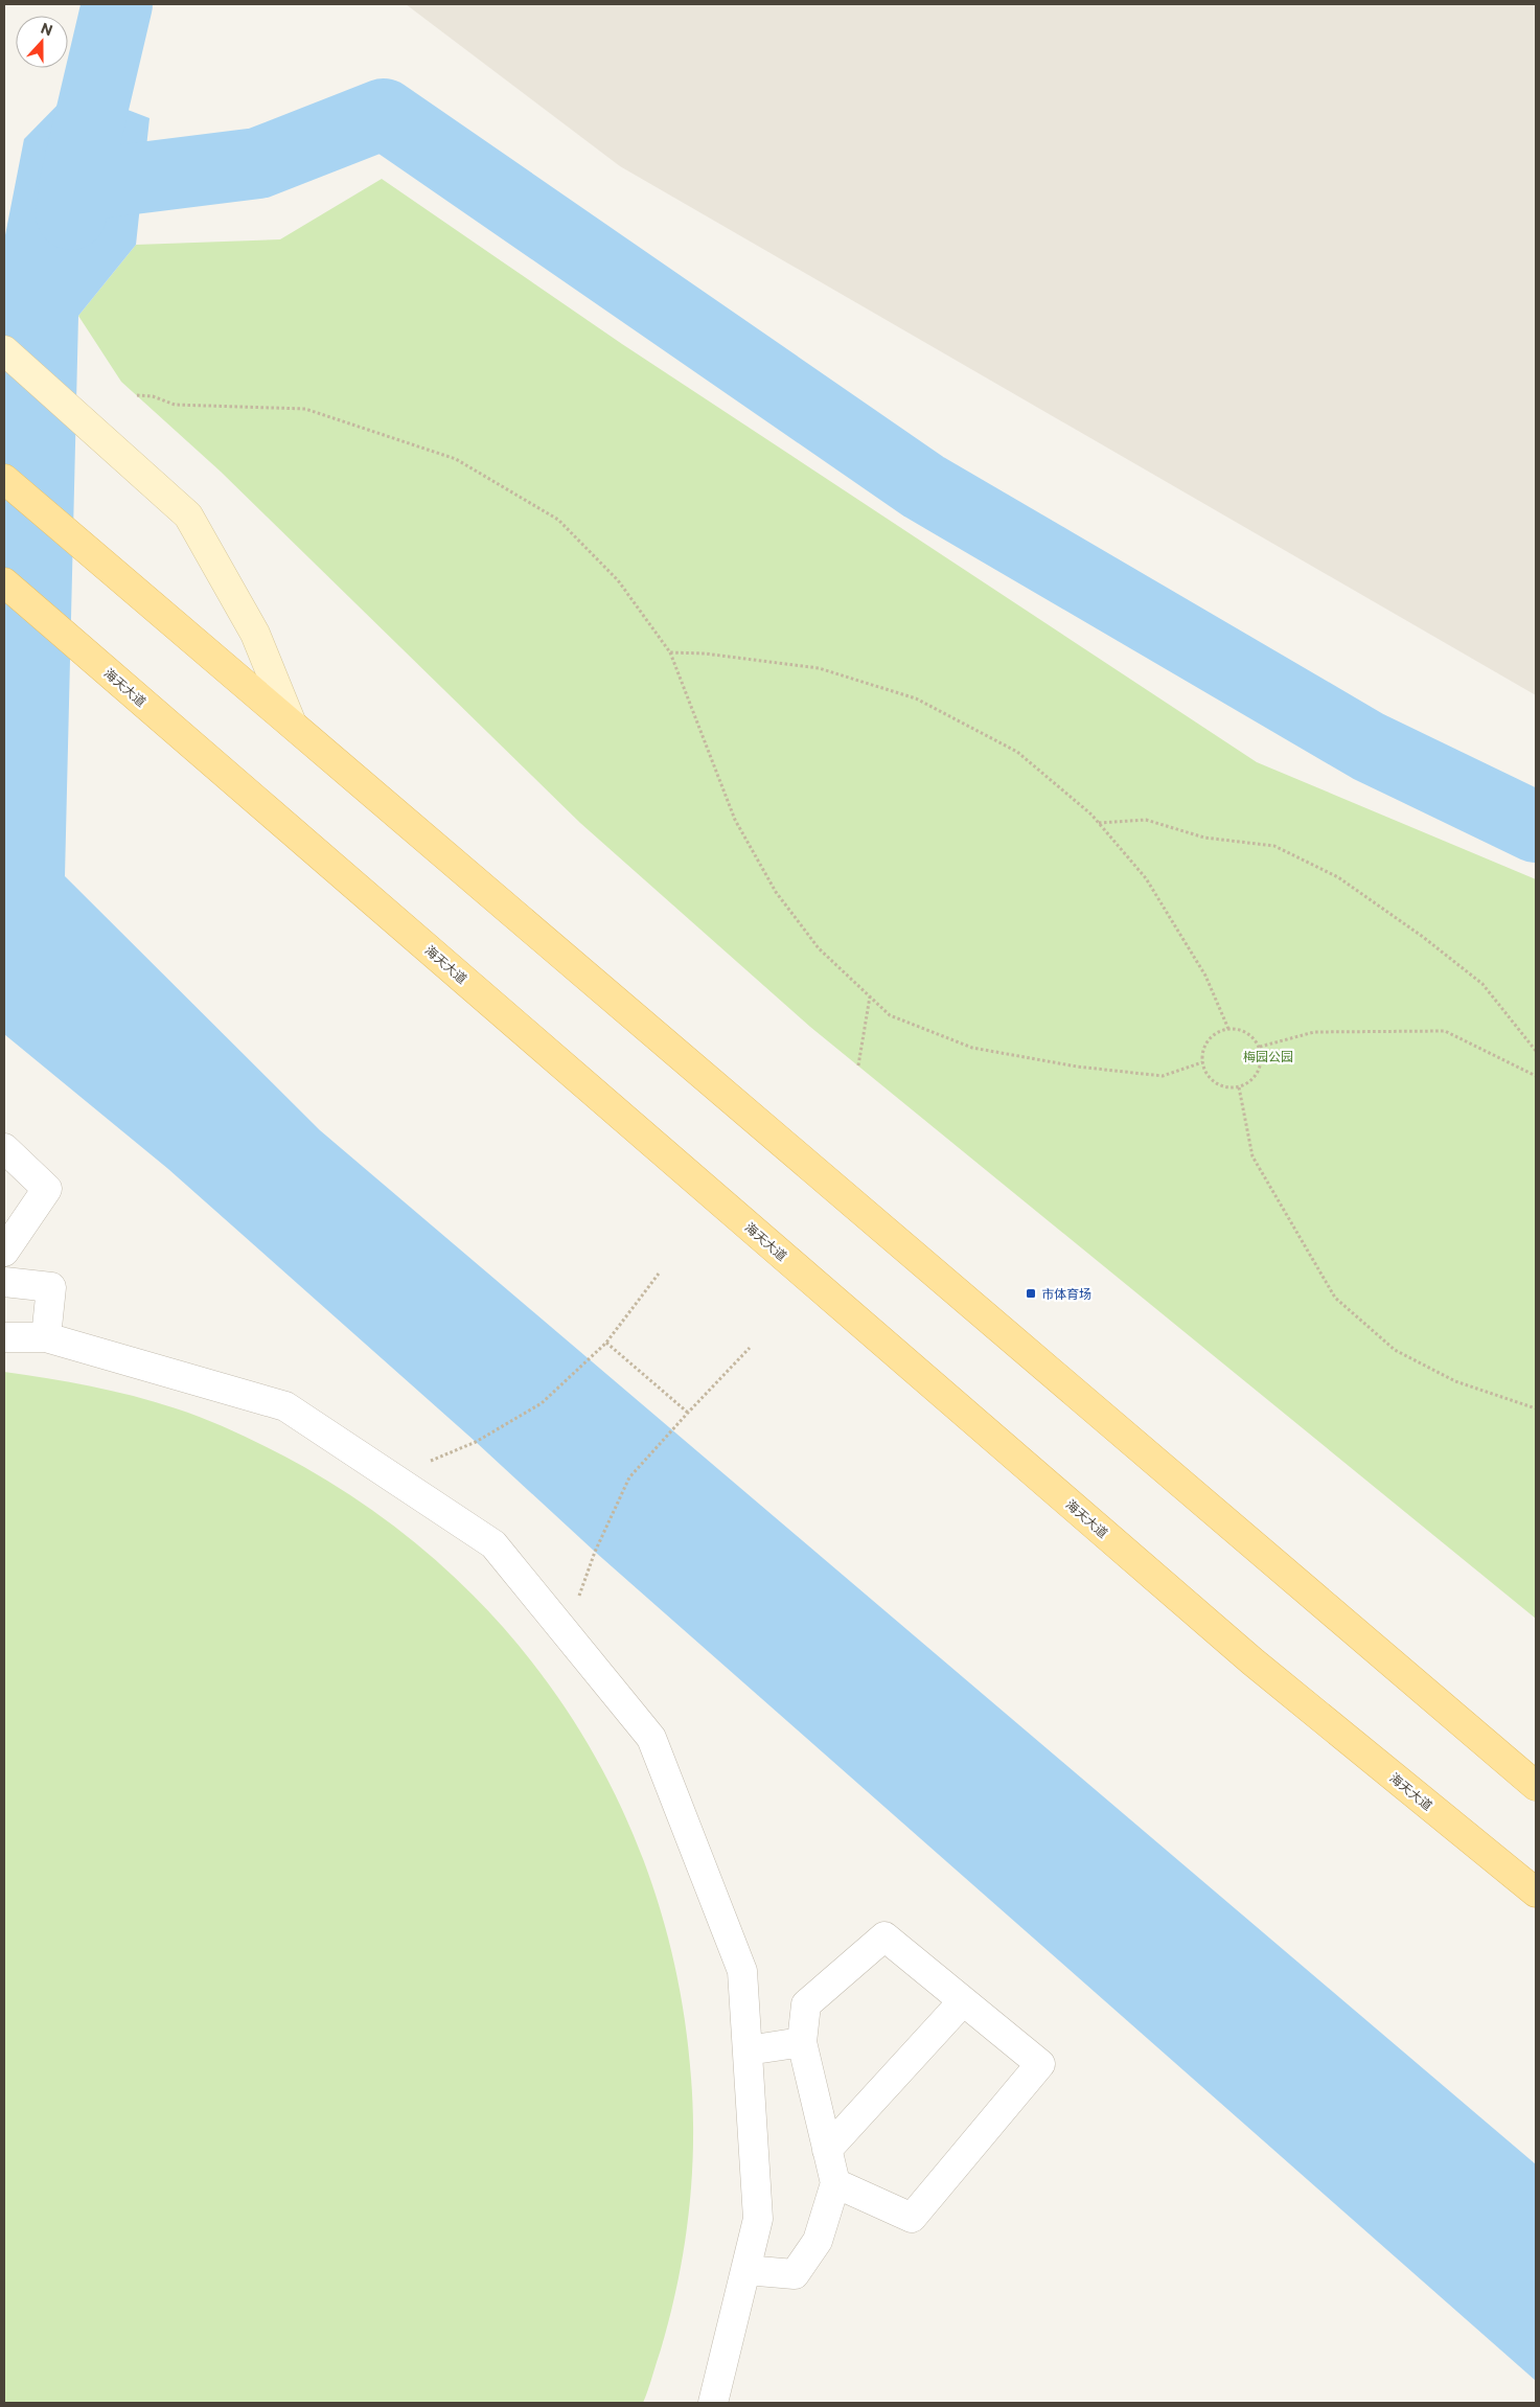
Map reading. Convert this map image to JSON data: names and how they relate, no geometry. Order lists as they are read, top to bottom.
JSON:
{
  "streets": {
    "main road": ["海天大道"]
  },
  "parks": ["梅园公园"],
  "places": {
    "transit": ["市体育场"]
  },
  "north": "top"
}
